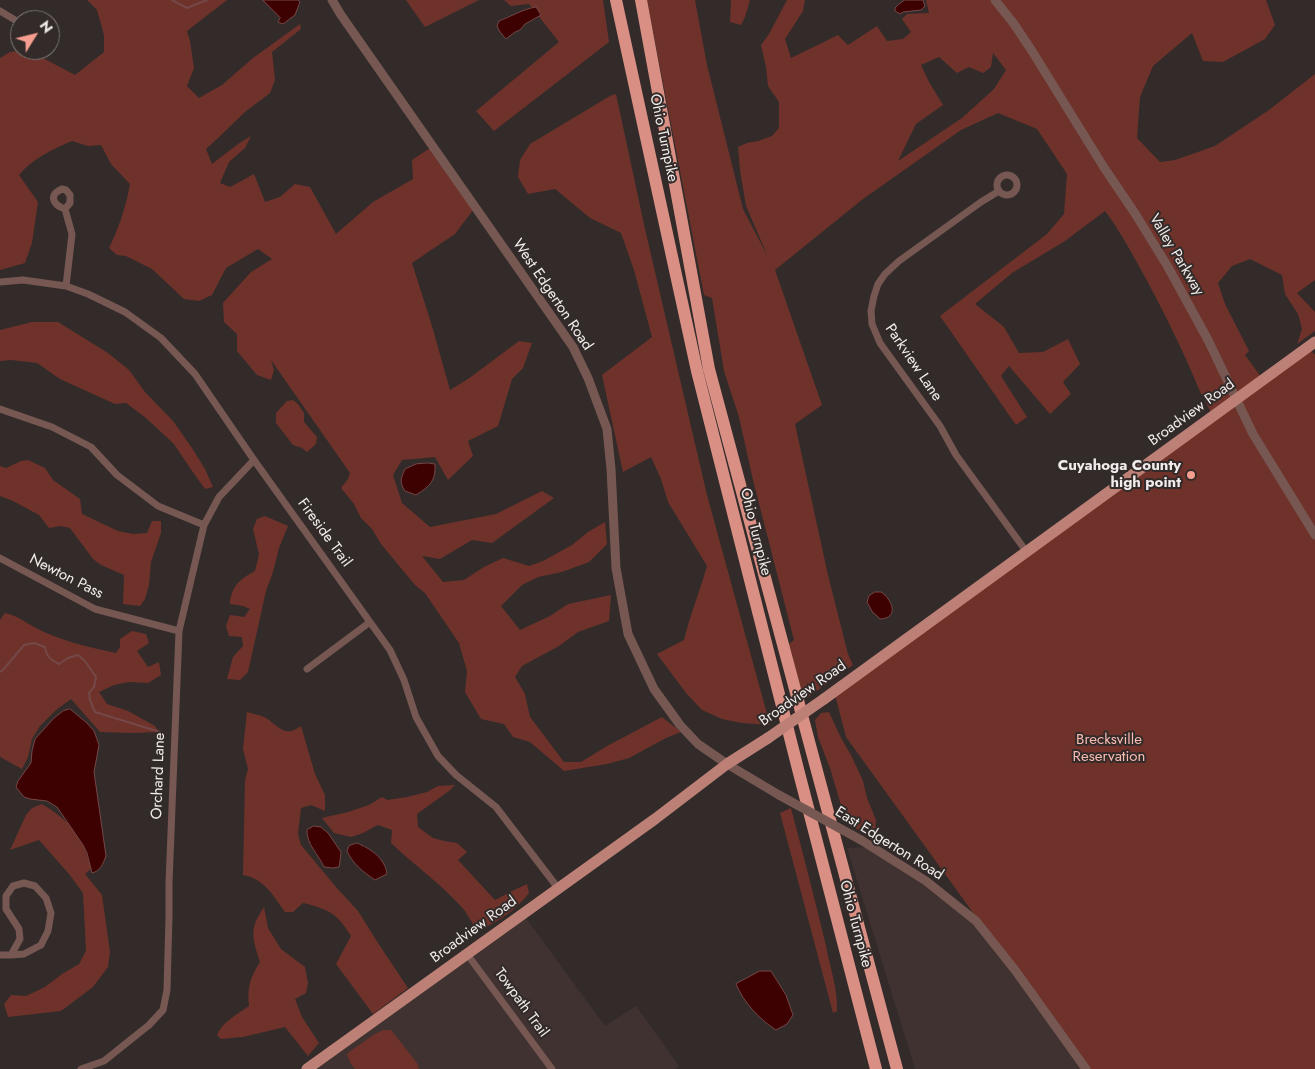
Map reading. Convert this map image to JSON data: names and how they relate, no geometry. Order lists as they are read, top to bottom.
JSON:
{
  "streets": {
    "highway": ["Ohio Turnpike"],
    "main road": ["Broadview Road"],
    "street": [
      "Valley Parkway",
      "West Edgerton Road",
      "Parkview Lane",
      "Fireside Trail",
      "Newton Pass",
      "Orchard Lane",
      "East Edgerton Road",
      "Towpath Trail"
    ]
  },
  "crossings": [
    ["Valley Parkway", "Broadview Road"],
    ["West Edgerton Road", "Broadview Road"],
    ["West Edgerton Road", "East Edgerton Road"],
    ["Parkview Lane", "Broadview Road"],
    ["Broadview Road", "Fireside Trail"],
    ["Broadview Road", "East Edgerton Road"],
    ["Broadview Road", "Towpath Trail"],
    ["Fireside Trail", "Orchard Lane"],
    ["Newton Pass", "Orchard Lane"]
  ],
  "parks": ["Brecksville Reservation"],
  "places": ["Cuyahoga County high point"],
  "north": "top right"
}
